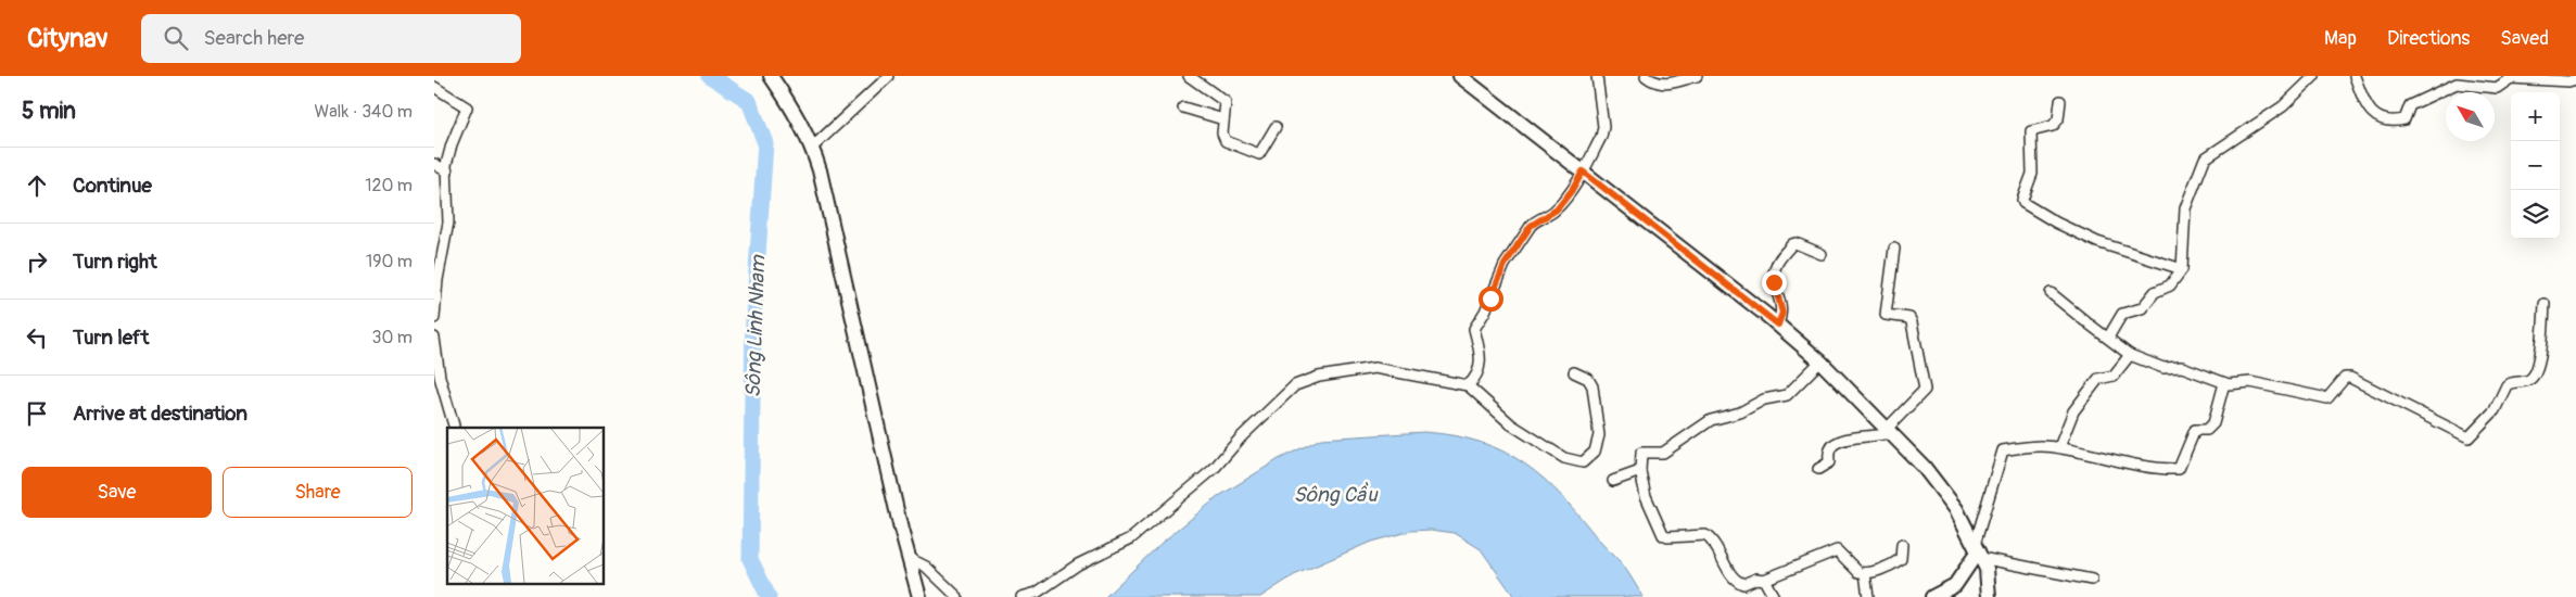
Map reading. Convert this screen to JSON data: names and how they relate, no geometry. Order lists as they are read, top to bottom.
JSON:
{
  "water": ["Sông Linh Nham", "Sông Cầu"],
  "north": "top left",
  "page": {
    "header": "Citynav",
    "search": "Search here",
    "nav": ["Map", "Directions", "Saved"],
    "heading": ["5 min", "Walk · 340 m"],
    "map_buttons": ["+", "−"],
    "list": [
      ["Continue", "120 m"],
      ["Turn right", "190 m"],
      ["Turn left", "30 m"],
      "Arrive at destination"
    ],
    "buttons": ["Save", "Share"]
  }
}
